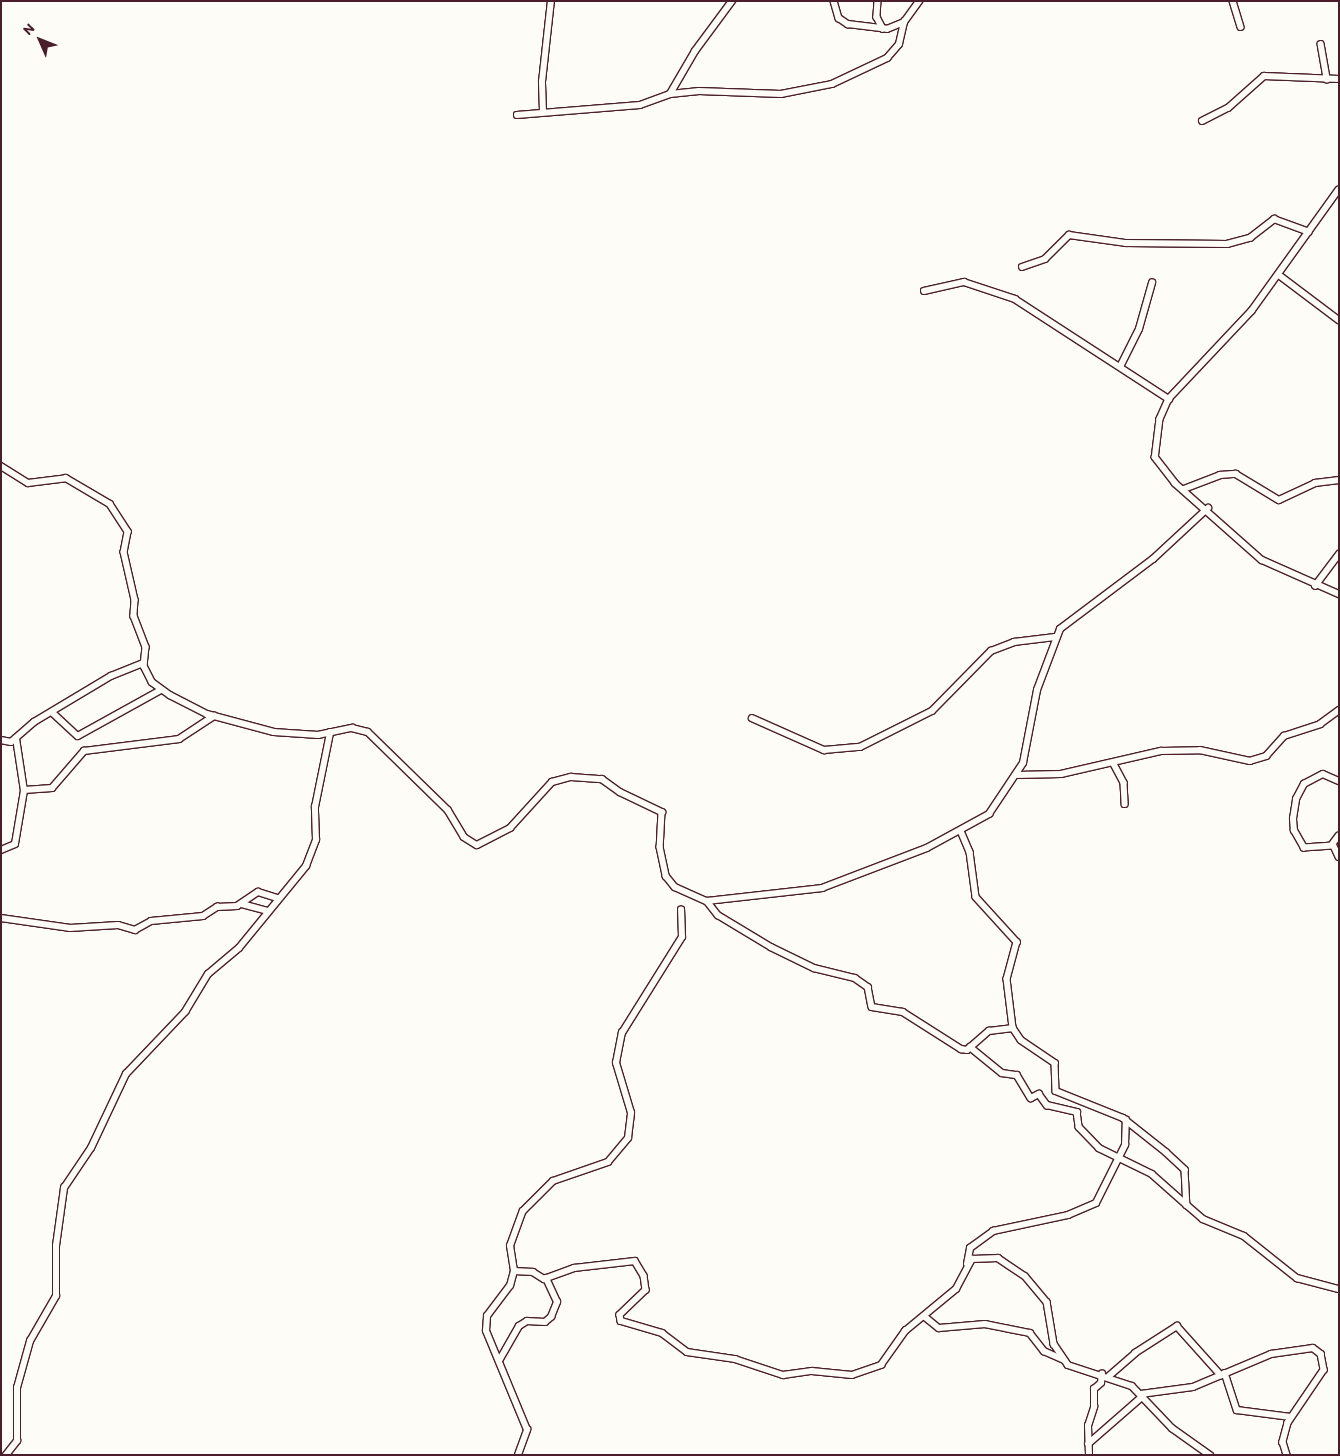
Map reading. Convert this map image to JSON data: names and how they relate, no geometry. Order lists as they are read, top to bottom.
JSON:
{
  "north": "top left"
}
